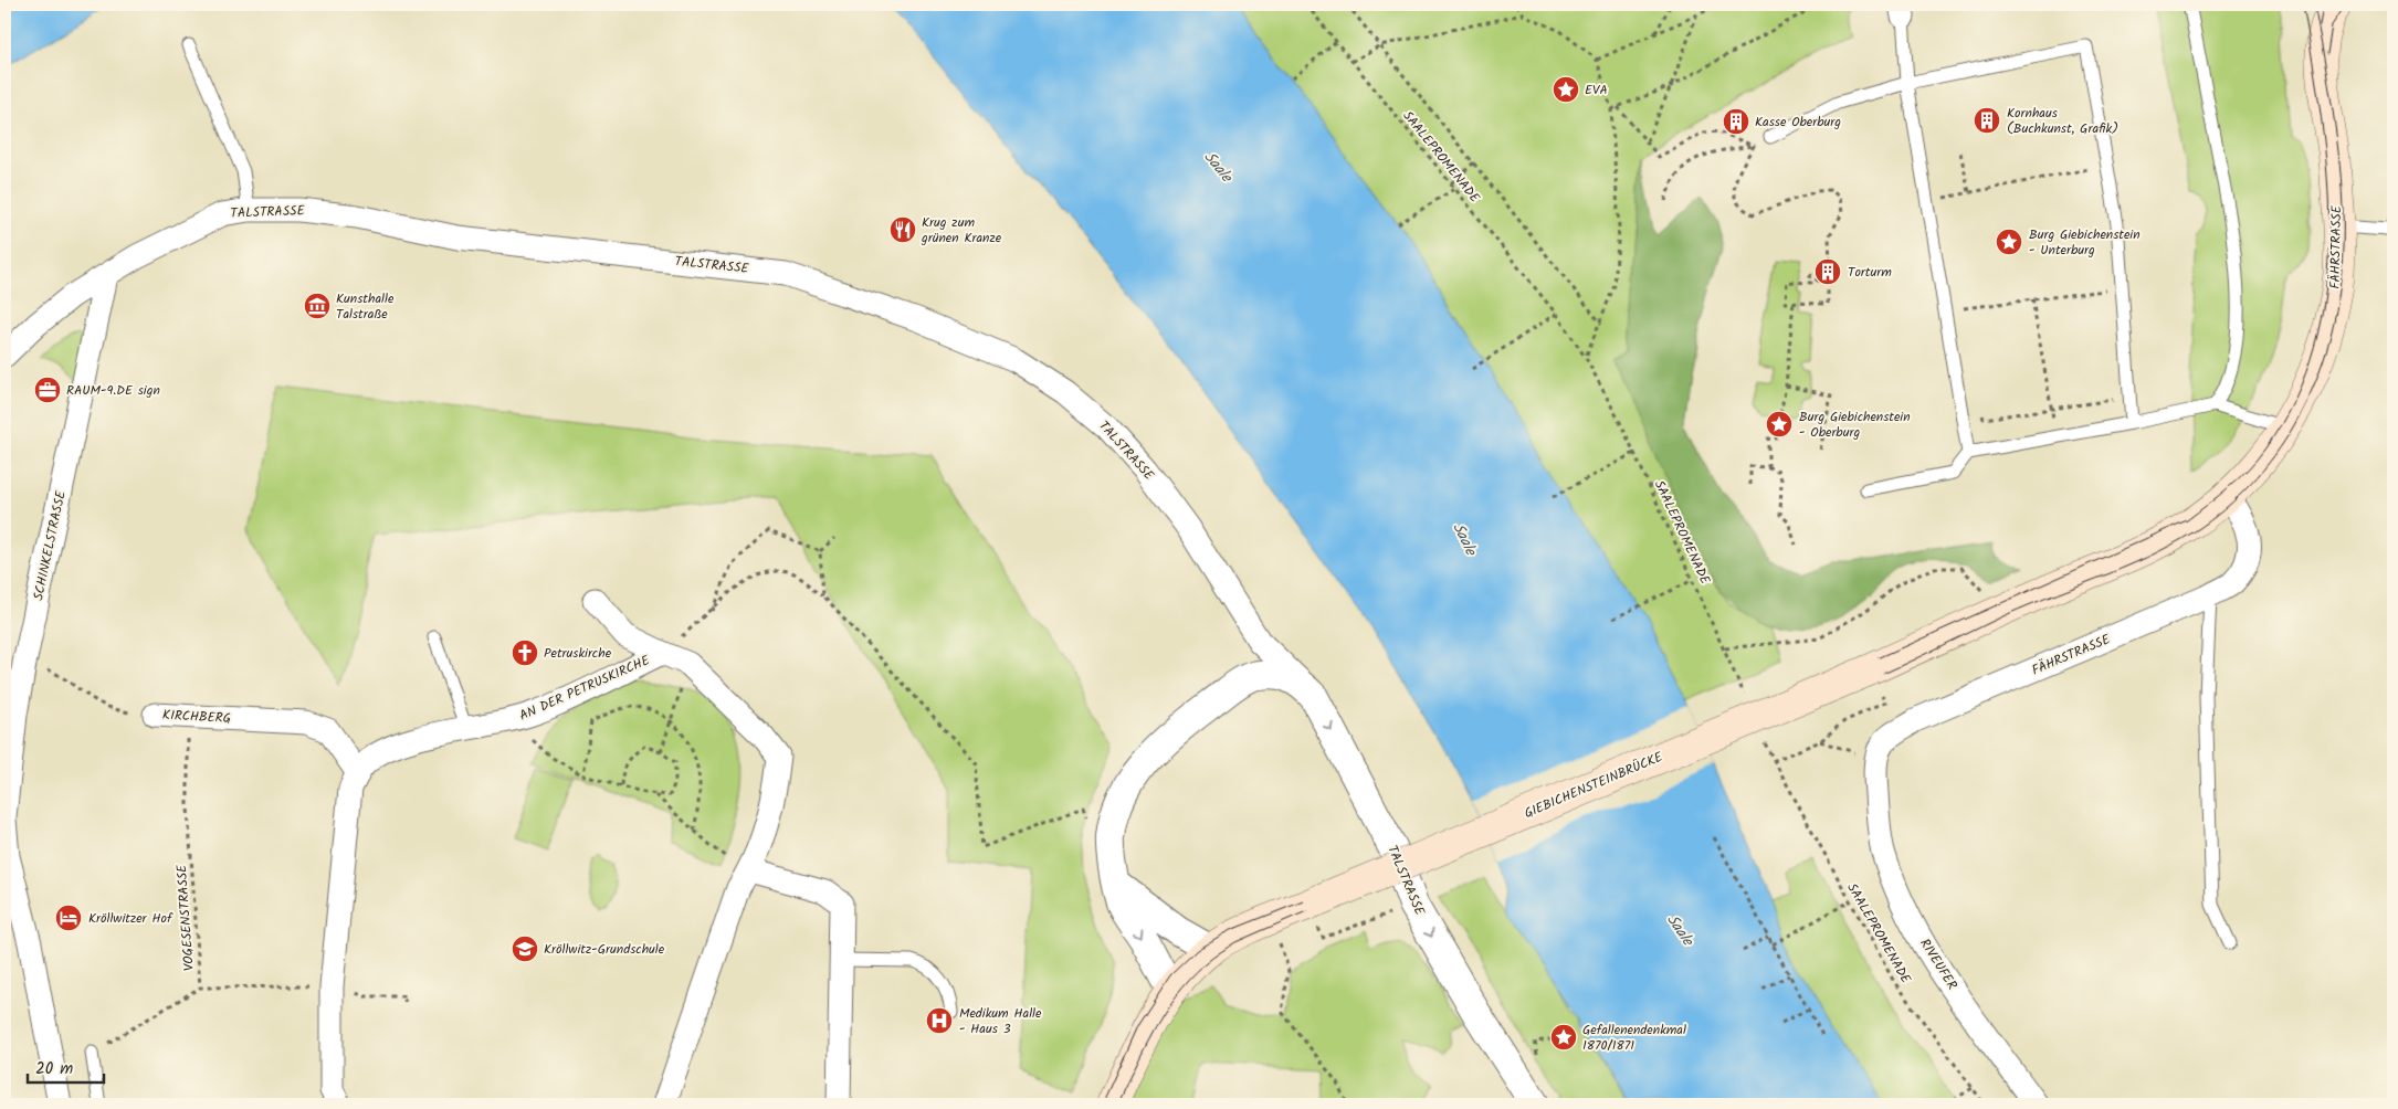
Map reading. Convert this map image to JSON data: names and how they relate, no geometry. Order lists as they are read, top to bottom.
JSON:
{
  "streets": {
    "main road": ["FÄHRSTRASSE", "GIEBICHENSTEINBRÜCKE"],
    "street": [
      "TALSTRASSE",
      "SCHINKELSTRASSE",
      "AN DER PETRUSKIRCHE",
      "KIRCHBERG",
      "RIVEUFER"
    ],
    "path": ["SAALEPROMENADE", "VOGESENSTRASSE"]
  },
  "crossings": [
    ["TALSTRASSE", "SCHINKELSTRASSE"],
    ["FÄHRSTRASSE", "GIEBICHENSTEINBRÜCKE"],
    ["FÄHRSTRASSE", "RIVEUFER"],
    ["SCHINKELSTRASSE", "KIRCHBERG"],
    ["AN DER PETRUSKIRCHE", "KIRCHBERG"],
    ["AN DER PETRUSKIRCHE", "VOGESENSTRASSE"],
    ["KIRCHBERG", "VOGESENSTRASSE"]
  ],
  "water": ["Saale"],
  "places": {
    "place": [
      "EVA",
      "Burg Giebichenstein - Unterburg",
      "Burg Giebichenstein - Oberburg",
      "Gefallenendenkmal 1870/1871"
    ],
    "building": ["Kornhaus (Buchkunst, Grafik)", "Kasse Oberburg", "Torturm"],
    "restaurant": ["Krug zum grünen Kranze"],
    "museum": ["Kunsthalle Talstraße"],
    "office": ["RAUM-9.DE sign"],
    "church": ["Petruskirche"],
    "hotel": ["Kröllwitzer Hof"],
    "school or university": ["Kröllwitz-Grundschule"],
    "hospital": ["Medikum Halle - Haus 3"]
  },
  "scale_bar": "20 m"
}
